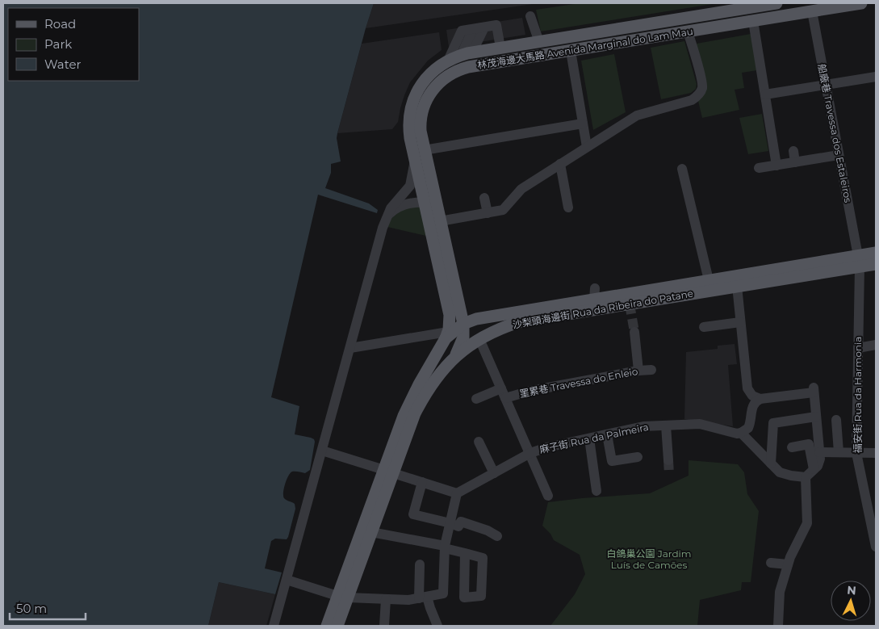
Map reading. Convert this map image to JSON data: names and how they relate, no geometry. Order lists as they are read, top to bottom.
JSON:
{
  "streets": {
    "main road": ["林茂海邊大馬路 Avenida Marginal do Lam Mau", "沙梨頭海邊街 Rua da Ribeira do Patane"],
    "street": [
      "船廠巷 Travessa dos Estaleiros",
      "罣累巷 Travessa do Enleio",
      "福安街 Rua da Harmonia",
      "麻子街 Rua da Palmeira"
    ]
  },
  "crossings": [
    ["林茂海邊大馬路 Avenida Marginal do Lam Mau", "船廠巷 Travessa dos Estaleiros"],
    ["船廠巷 Travessa dos Estaleiros", "沙梨頭海邊街 Rua da Ribeira do Patane"],
    ["船廠巷 Travessa dos Estaleiros", "福安街 Rua da Harmonia"],
    ["沙梨頭海邊街 Rua da Ribeira do Patane", "福安街 Rua da Harmonia"]
  ],
  "parks": ["白鴿巢公園 Jardim Luís de Camões"],
  "legend": ["Road", "Park", "Water"],
  "scale_bar": "50 m",
  "north": "top"
}
